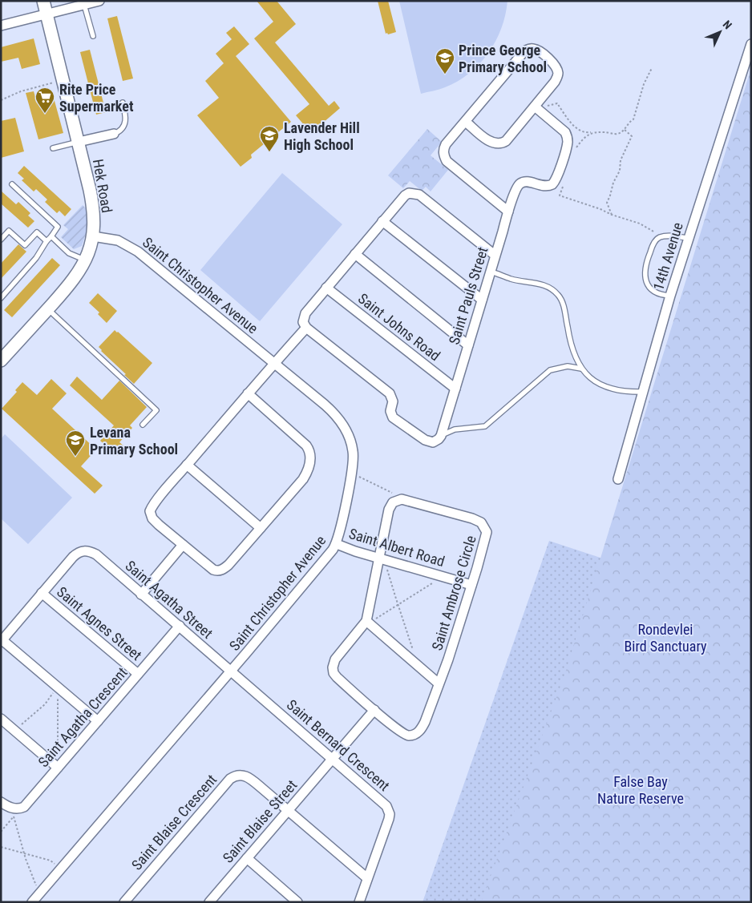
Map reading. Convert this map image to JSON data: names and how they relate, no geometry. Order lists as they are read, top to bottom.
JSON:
{
  "streets": {
    "street": [
      "Hek Road",
      "14th Avenue",
      "Saint Christopher Avenue",
      "Saint Pauls Street",
      "Saint Johns Road",
      "Saint Albert Road",
      "Saint Ambrose Circle",
      "Saint Agatha Street",
      "Saint Agnes Street",
      "Saint Agatha Crescent",
      "Saint Bernard Crescent",
      "Saint Blaise Street",
      "Saint Blaise Crescent"
    ]
  },
  "crossings": [
    ["Hek Road", "Saint Christopher Avenue"],
    ["Saint Christopher Avenue", "Saint Albert Road"],
    ["Saint Christopher Avenue", "Saint Agatha Street"],
    ["Saint Christopher Avenue", "Saint Bernard Crescent"],
    ["Saint Pauls Street", "Saint Johns Road"],
    ["Saint Albert Road", "Saint Ambrose Circle"],
    ["Saint Agatha Street", "Saint Agnes Street"],
    ["Saint Agatha Street", "Saint Agatha Crescent"],
    ["Saint Agatha Street", "Saint Bernard Crescent"],
    ["Saint Agnes Street", "Saint Agatha Crescent"],
    ["Saint Bernard Crescent", "Saint Blaise Street"],
    ["Saint Bernard Crescent", "Saint Blaise Crescent"],
    ["Saint Blaise Street", "Saint Blaise Crescent"]
  ],
  "parks": ["Rondevlei Bird Sanctuary", "False Bay Nature Reserve"],
  "places": {
    "school or university": ["Prince George Primary School", "Lavender Hill High School", "Levana Primary School"],
    "supermarket": ["Rite Price Supermarket"]
  },
  "north": "top right"
}
